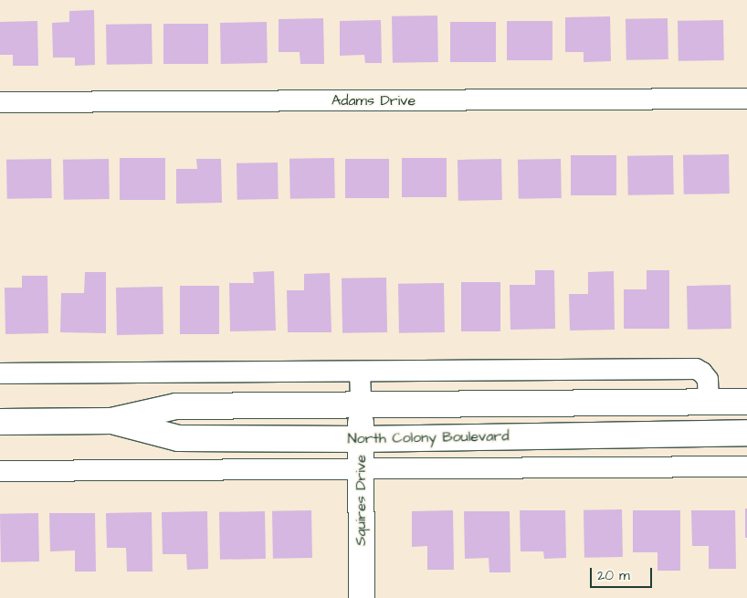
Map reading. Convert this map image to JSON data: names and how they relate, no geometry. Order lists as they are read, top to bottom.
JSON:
{
  "streets": {
    "street": ["Adams Drive", "North Colony Boulevard", "Squires Drive"]
  },
  "crossings": [
    ["North Colony Boulevard", "Squires Drive"]
  ],
  "scale_bar": "20 m"
}
